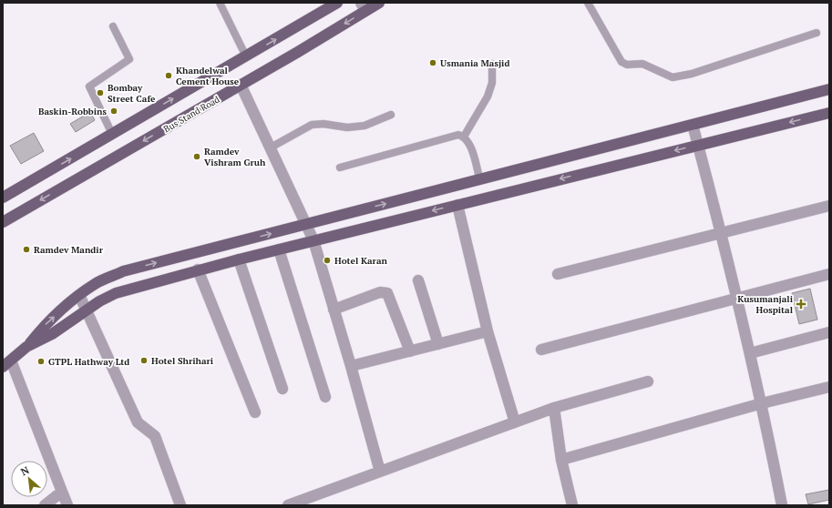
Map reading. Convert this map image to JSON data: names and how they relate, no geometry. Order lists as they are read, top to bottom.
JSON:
{
  "streets": {
    "main road": ["Bus Stand Road"]
  },
  "places": {
    "other": [
      "Usmania Masjid",
      "Khandelwal Cement House",
      "Bombay Street Cafe",
      "Baskin-Robbins",
      "Ramdev Vishram Gruh",
      "Ramdev Mandir",
      "Hotel Karan",
      "Hotel Shrihari",
      "GTPL Hathway Ltd"
    ],
    "health": ["Kusumanjali Hospital"]
  },
  "north": "top left"
}
